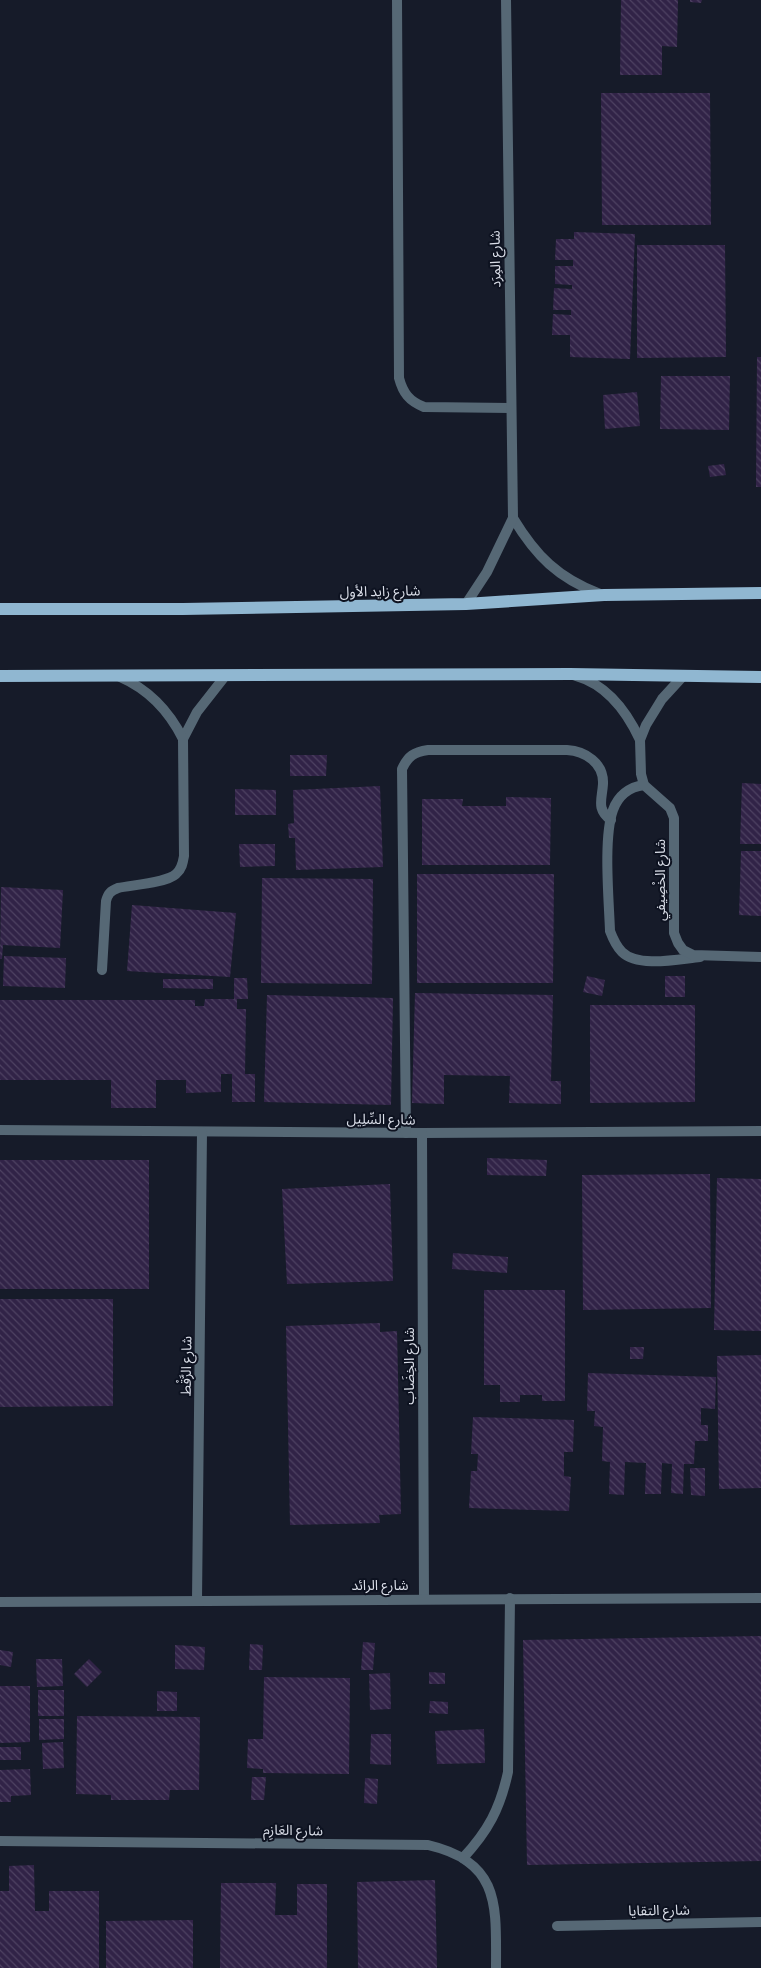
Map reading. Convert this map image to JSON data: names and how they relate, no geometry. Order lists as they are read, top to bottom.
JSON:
{
  "streets": {
    "main road": ["شارع زايد الأول"],
    "street": [
      "شارع المِرَد",
      "شارع الخْصِيفي",
      "شارع السِّلِيل",
      "شارع الرَّقْط",
      "شارع الخِضَاب",
      "شارع الرائد",
      "شارع العَازِم",
      "شارع التقايا"
    ]
  },
  "crossings": [
    ["شارع المِرَد", "شارع زايد الأول"],
    ["شارع السِّلِيل", "شارع الرَّقْط"],
    ["شارع السِّلِيل", "شارع الخِضَاب"],
    ["شارع الرَّقْط", "شارع الرائد"],
    ["شارع الخِضَاب", "شارع الرائد"]
  ]
}
